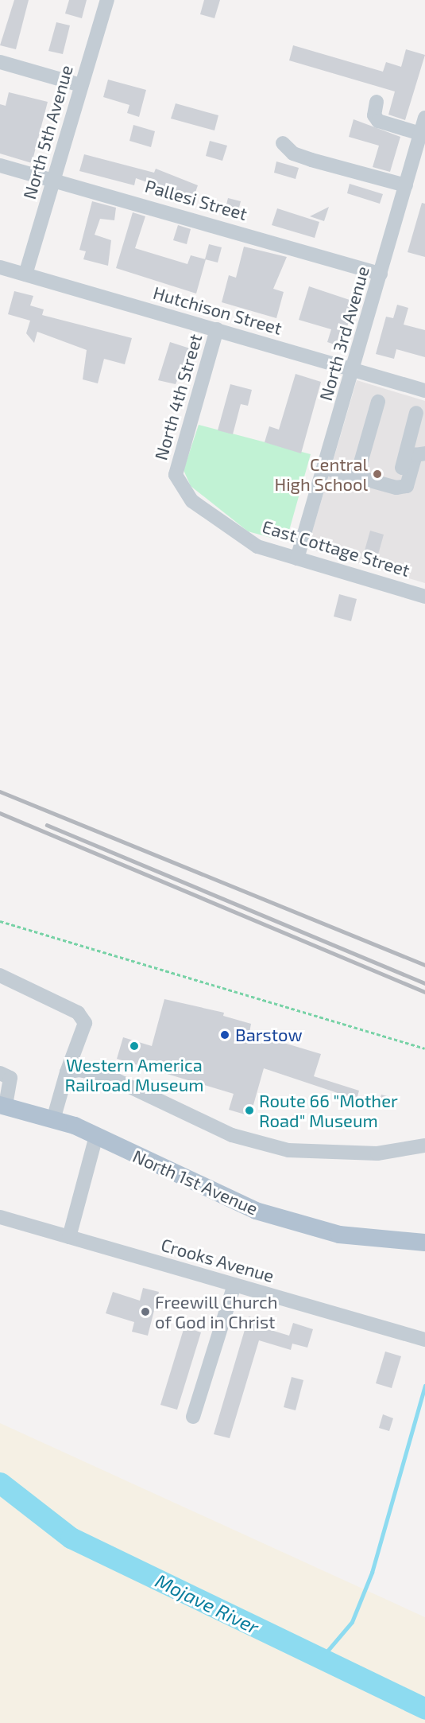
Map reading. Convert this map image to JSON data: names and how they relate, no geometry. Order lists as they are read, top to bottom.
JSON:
{
  "streets": {
    "main road": ["North 1st Avenue"],
    "street": [
      "North 5th Avenue",
      "Pallesi Street",
      "Hutchison Street",
      "North 3rd Avenue",
      "North 4th Street",
      "East Cottage Street",
      "Crooks Avenue"
    ]
  },
  "crossings": [
    ["North 5th Avenue", "Pallesi Street"],
    ["North 5th Avenue", "Hutchison Street"],
    ["Pallesi Street", "North 3rd Avenue"],
    ["Hutchison Street", "North 3rd Avenue"],
    ["Hutchison Street", "North 4th Street"],
    ["North 3rd Avenue", "East Cottage Street"],
    ["North 4th Street", "East Cottage Street"]
  ],
  "water": ["Mojave River"],
  "places": [
    "Central High School",
    "Barstow",
    "Western America Railroad Museum",
    "Route 66 \"Mother Road\" Museum",
    "Freewill Church of God in Christ"
  ]
}
